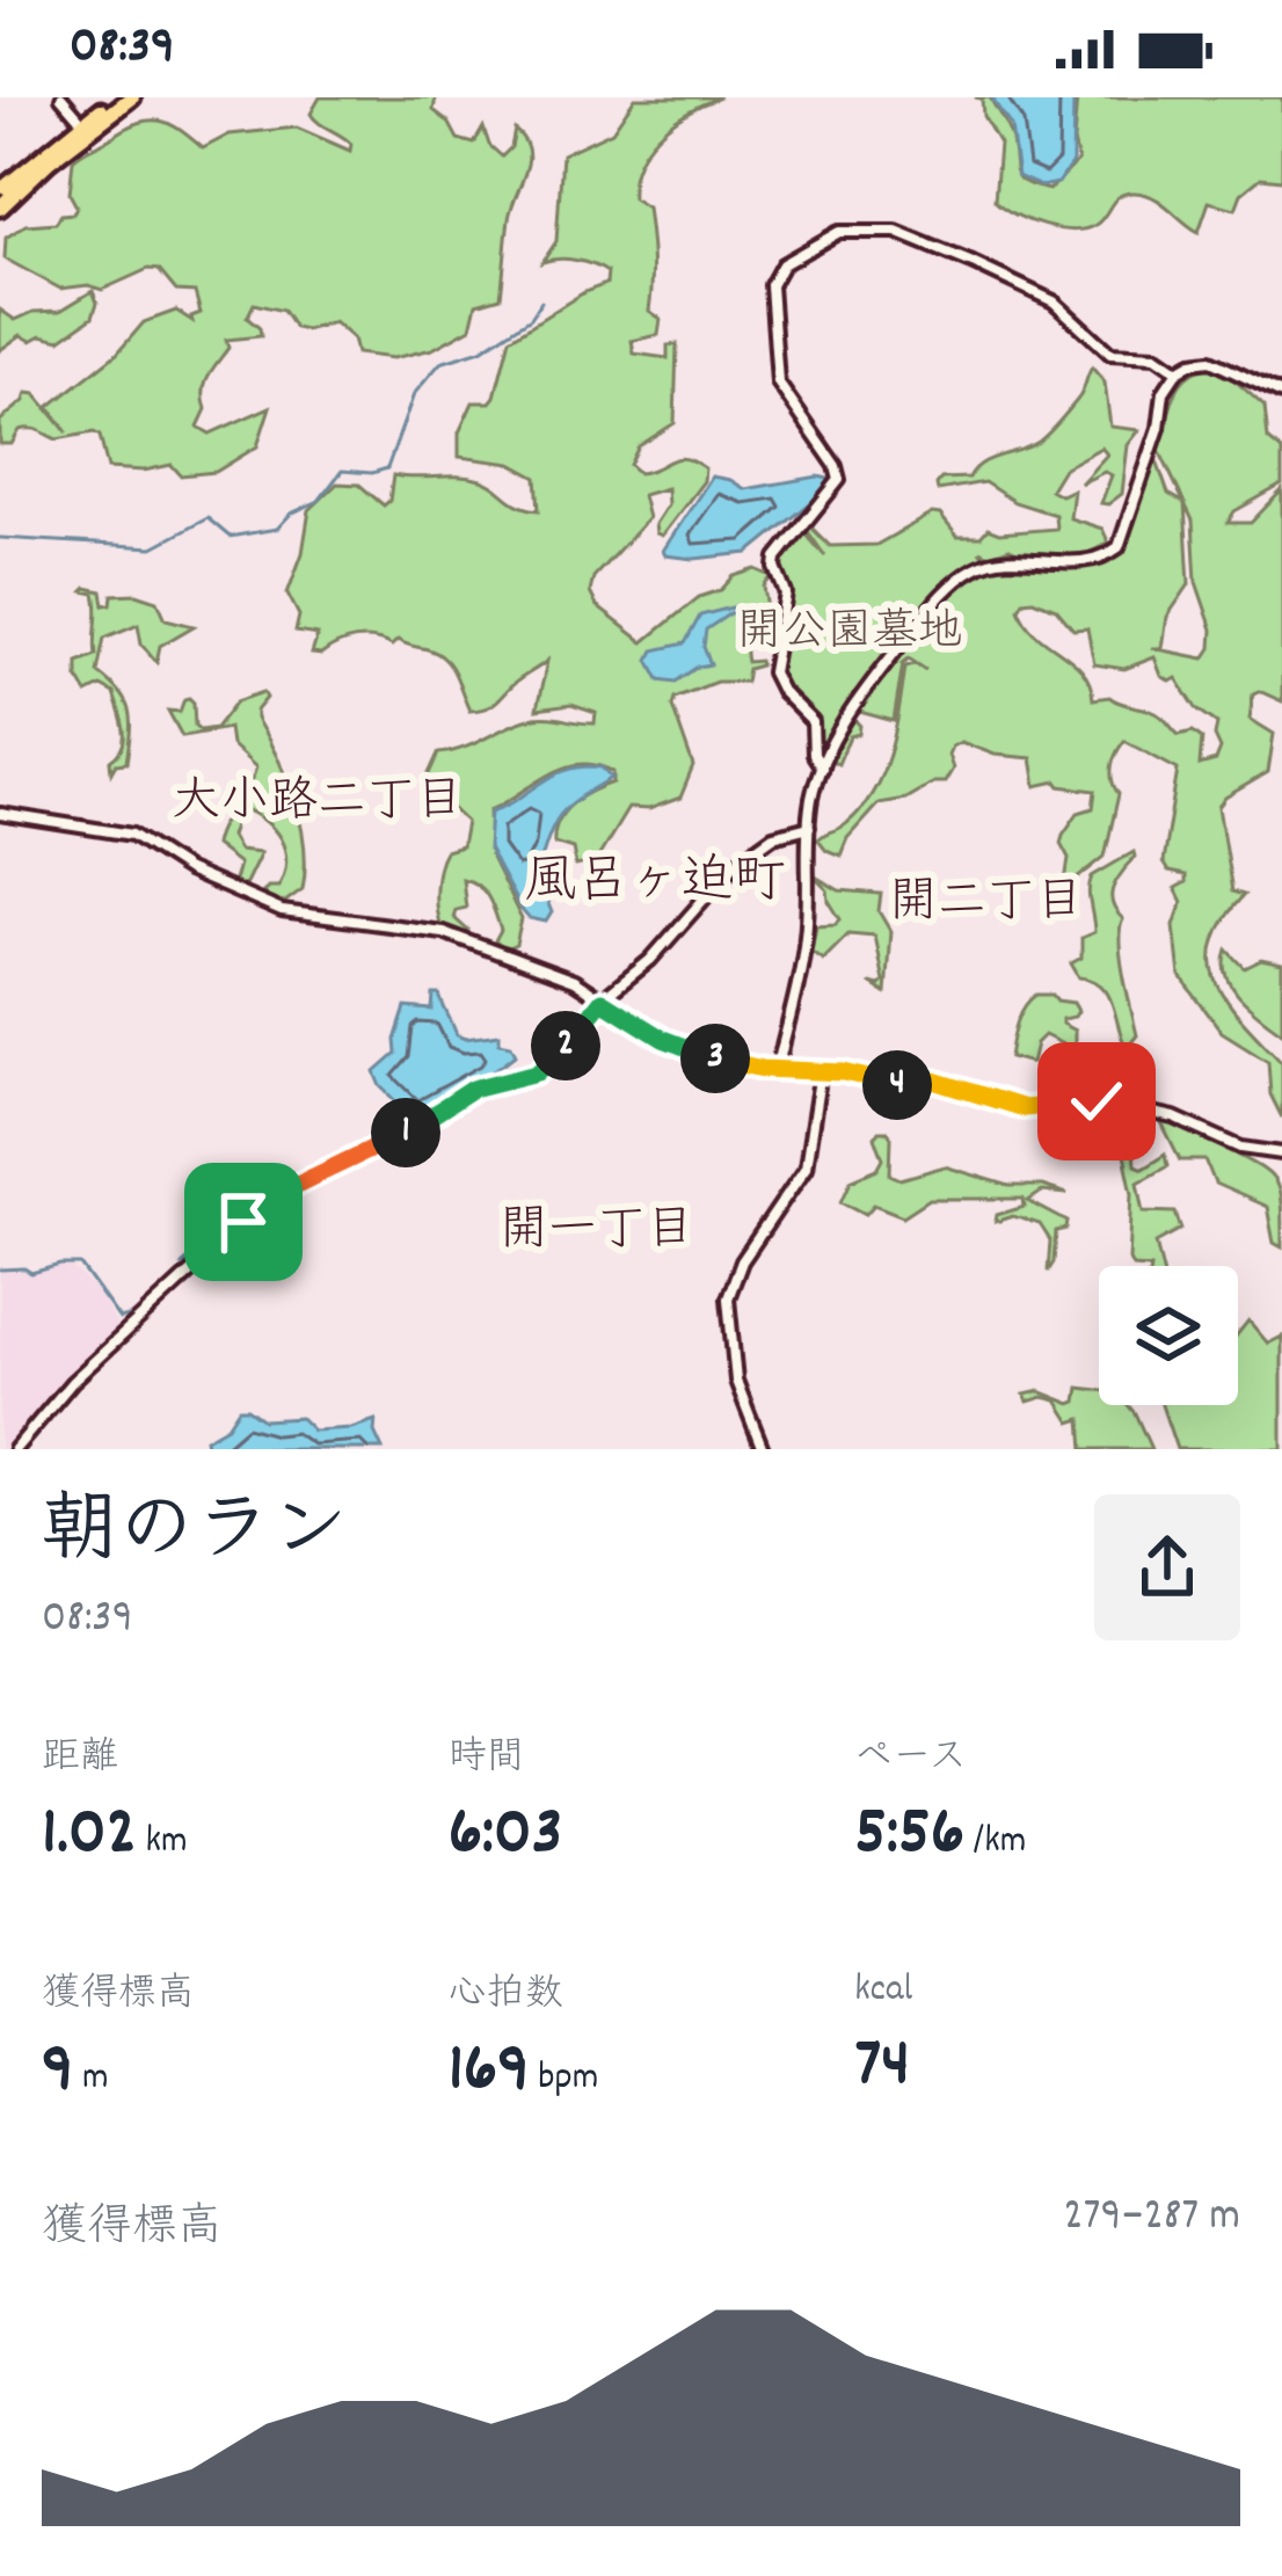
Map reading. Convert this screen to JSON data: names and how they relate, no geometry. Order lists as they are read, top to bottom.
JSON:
{
  "districts": [
    "大小路二丁目",
    "風呂ヶ迫町",
    "開二丁目",
    "開一丁目"
  ],
  "parks": ["開公園墓地"],
  "page": {
    "status": "08:39",
    "pins": [
      "2",
      "3",
      "4",
      "1"
    ],
    "heading": ["朝のラン", "08:39"],
    "stats": [
      ["距離", "1.02 km"],
      ["時間", "6:03"],
      ["ペース", "5:56 /km"],
      ["獲得標高", "9 m"],
      ["心拍数", "169 bpm"],
      ["kcal", "74"]
    ],
    "chart": ["獲得標高", "279–287 m"]
  }
}
